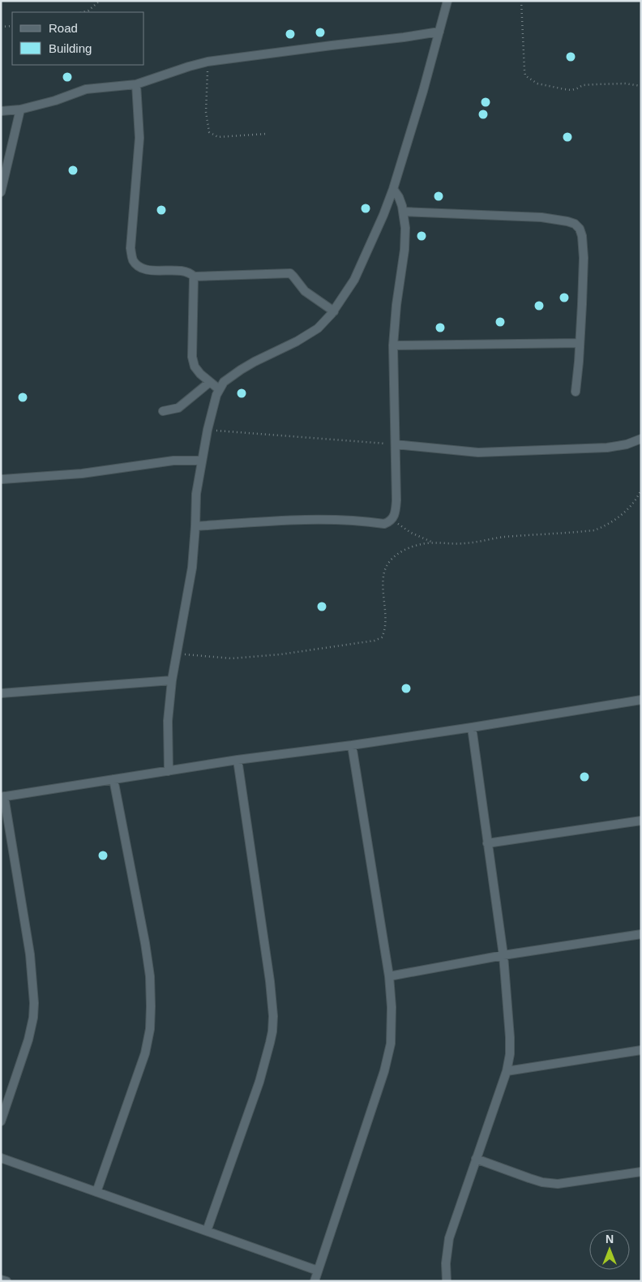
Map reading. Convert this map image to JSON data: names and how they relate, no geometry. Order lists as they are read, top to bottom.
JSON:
{
  "legend": ["Road", "Building"],
  "north": "top"
}
